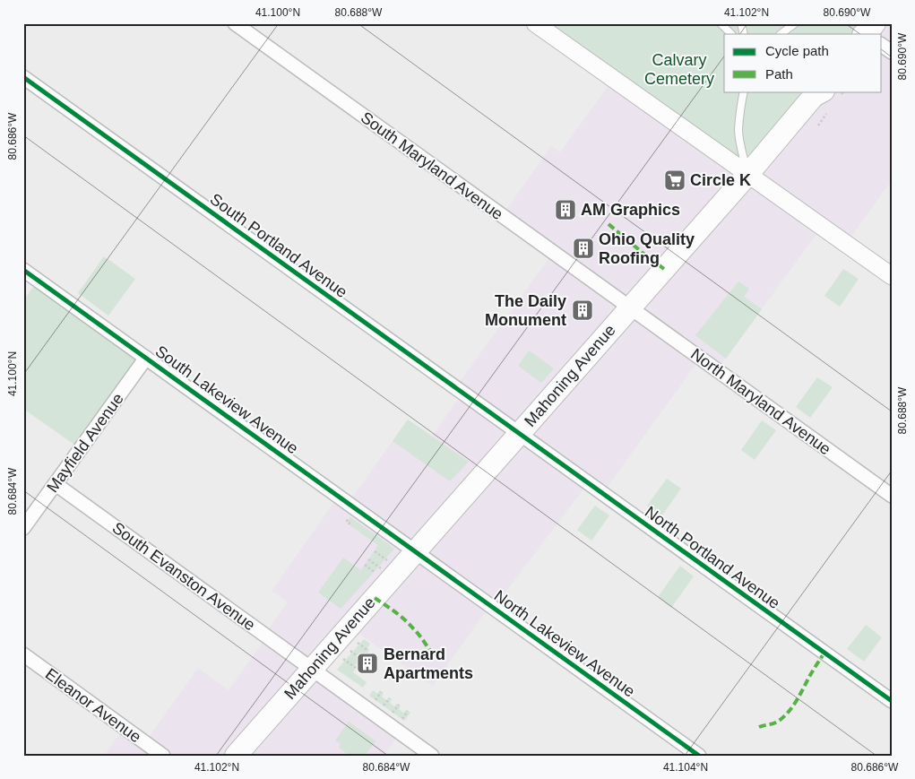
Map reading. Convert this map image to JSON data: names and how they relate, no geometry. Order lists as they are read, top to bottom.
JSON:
{
  "streets": {
    "main road": ["Mahoning Avenue"],
    "street": [
      "South Maryland Avenue",
      "South Portland Avenue",
      "South Lakeview Avenue",
      "North Maryland Avenue",
      "Mayfield Avenue",
      "North Portland Avenue",
      "South Evanston Avenue",
      "North Lakeview Avenue",
      "Eleanor Avenue"
    ]
  },
  "crossings": [
    ["South Maryland Avenue", "Mahoning Avenue"],
    ["South Maryland Avenue", "North Maryland Avenue"],
    ["South Portland Avenue", "Mahoning Avenue"],
    ["South Portland Avenue", "North Portland Avenue"],
    ["Mahoning Avenue", "South Lakeview Avenue"],
    ["Mahoning Avenue", "North Maryland Avenue"],
    ["Mahoning Avenue", "North Portland Avenue"],
    ["Mahoning Avenue", "South Evanston Avenue"],
    ["Mahoning Avenue", "North Lakeview Avenue"],
    ["South Lakeview Avenue", "Mayfield Avenue"],
    ["South Lakeview Avenue", "North Lakeview Avenue"],
    ["Mayfield Avenue", "South Evanston Avenue"]
  ],
  "parks": ["Calvary Cemetery"],
  "places": {
    "supermarket": ["Circle K"],
    "building": [
      "AM Graphics",
      "Ohio Quality Roofing",
      "The Daily Monument",
      "Bernard Apartments"
    ]
  },
  "legend": ["Cycle path", "Path"],
  "coordinates": [
    "41.100°N",
    "80.688°W",
    "41.102°N",
    "80.690°W",
    "80.686°W",
    "80.684°W",
    "41.104°N"
  ]
}
